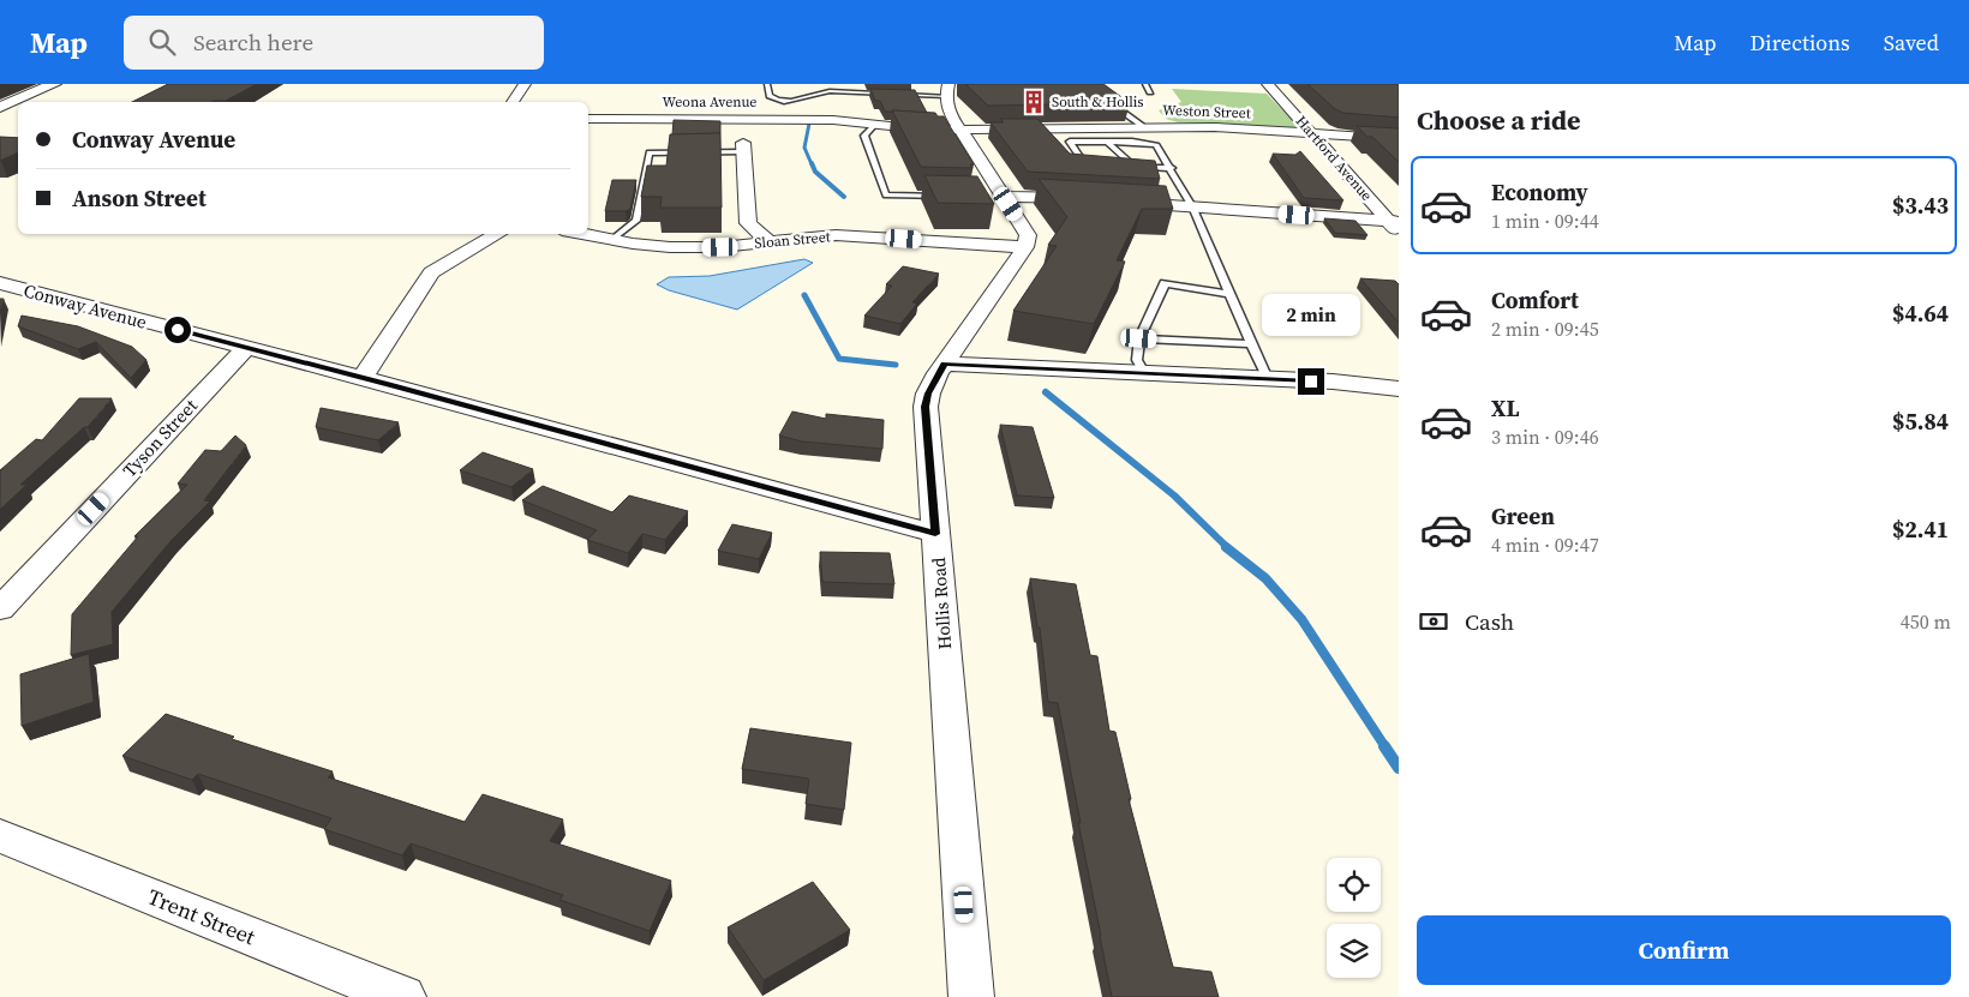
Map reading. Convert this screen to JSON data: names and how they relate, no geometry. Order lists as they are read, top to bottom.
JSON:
{
  "streets": {
    "street": [
      "Weona Avenue",
      "Weston Street",
      "Hartford Avenue",
      "Sloan Street",
      "Conway Avenue",
      "Tyson Street",
      "Hollis Road",
      "Trent Street"
    ]
  },
  "crossings": [
    ["Weona Avenue", "Weston Street"],
    ["Weston Street", "Hartford Avenue"],
    ["Sloan Street", "Hollis Road"],
    ["Conway Avenue", "Tyson Street"],
    ["Conway Avenue", "Hollis Road"]
  ],
  "places": {
    "building": ["South & Hollis"]
  },
  "page": {
    "header": "Map",
    "search": "Search here",
    "nav": ["Map", "Directions", "Saved"],
    "heading": "Choose a ride",
    "banner": ["Conway Avenue", "Anson Street"],
    "list": [
      {
        "name": "Economy",
        "note": "1 min · 09:44",
        "value": "$3.43"
      },
      {
        "name": "Comfort",
        "note": "2 min · 09:45",
        "value": "$4.64"
      },
      {
        "name": "XL",
        "note": "3 min · 09:46",
        "value": "$5.84"
      },
      {
        "name": "Green",
        "note": "4 min · 09:47",
        "value": "$2.41"
      }
    ],
    "bubble": "2 min",
    "pay": ["Cash", "450 m"],
    "buttons": "Confirm"
  }
}
